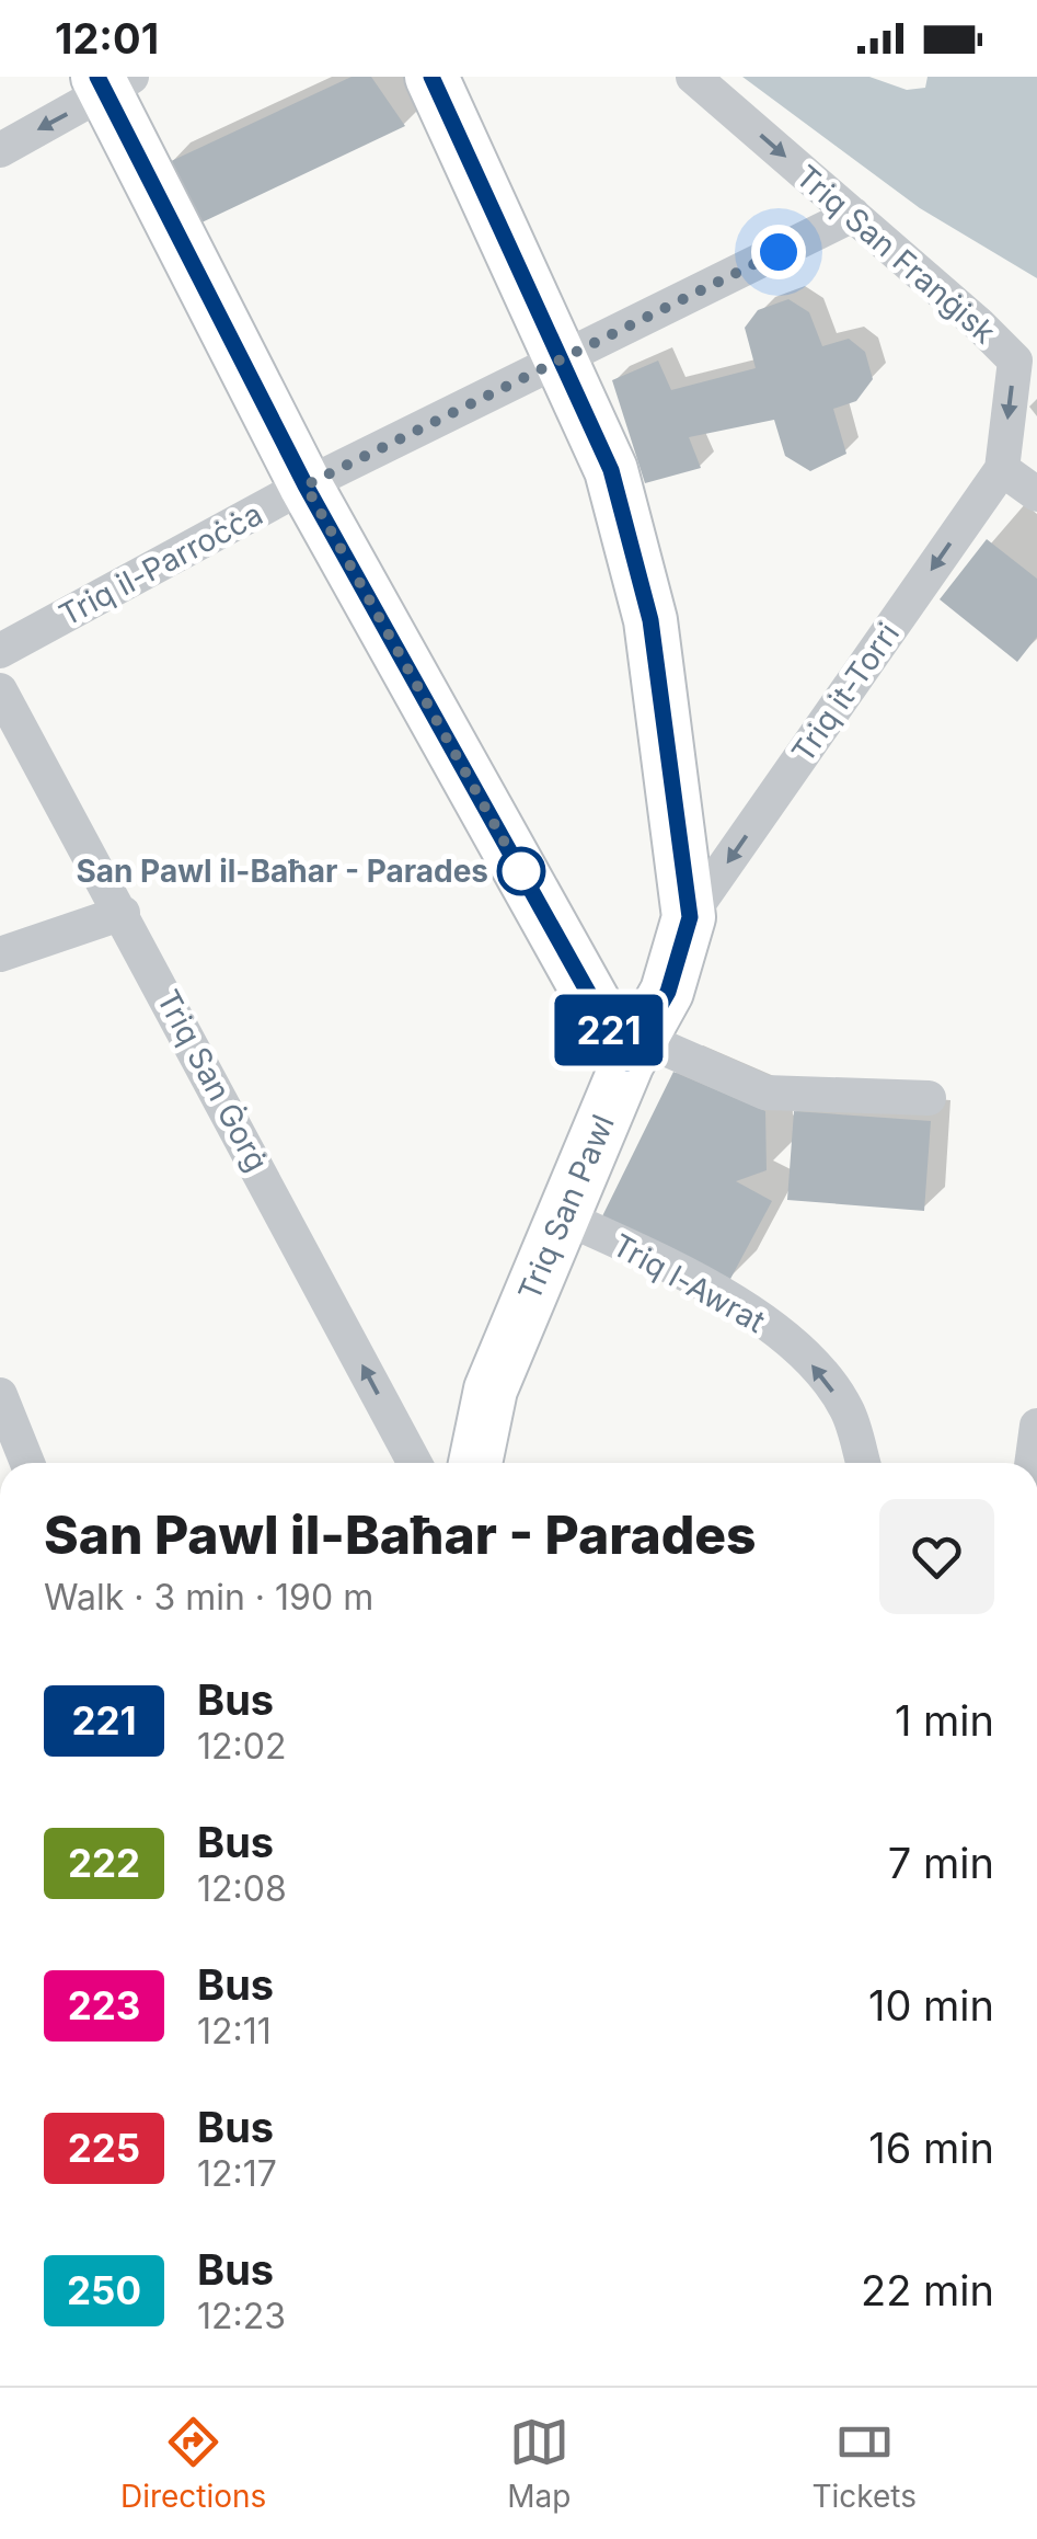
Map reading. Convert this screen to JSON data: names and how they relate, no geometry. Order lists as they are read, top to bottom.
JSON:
{
  "streets": {
    "street": [
      "Triq San Franġisk",
      "Triq il-Parroċċa",
      "Triq it-Torri",
      "Triq San Ġorġ",
      "Triq San Pawl",
      "Triq l-Awrat"
    ]
  },
  "crossings": [
    ["Triq San Franġisk", "Triq il-Parroċċa"],
    ["Triq San Franġisk", "Triq it-Torri"],
    ["Triq il-Parroċċa", "Triq San Pawl"],
    ["Triq it-Torri", "Triq San Pawl"],
    ["Triq San Pawl", "Triq l-Awrat"]
  ],
  "one_way": [
    "Triq San Franġisk",
    "Triq it-Torri",
    "Triq San Ġorġ",
    "Triq l-Awrat"
  ],
  "places": ["San Pawl il-Baħar - Parades"],
  "lines": ["bus line 221"],
  "page": {
    "status": "12:01",
    "on_map": "221",
    "heading": ["San Pawl il-Baħar - Parades", "Walk · 3 min · 190 m"],
    "list": [
      {
        "mark": "221",
        "name": "Bus",
        "note": "12:02",
        "value": "1 min"
      },
      {
        "mark": "222",
        "name": "Bus",
        "note": "12:08",
        "value": "7 min"
      },
      {
        "mark": "223",
        "name": "Bus",
        "note": "12:11",
        "value": "10 min"
      },
      {
        "mark": "225",
        "name": "Bus",
        "note": "12:17",
        "value": "16 min"
      },
      {
        "mark": "250",
        "name": "Bus",
        "note": "12:23",
        "value": "22 min"
      }
    ],
    "tabs": ["Directions", "Map", "Tickets"]
  }
}
